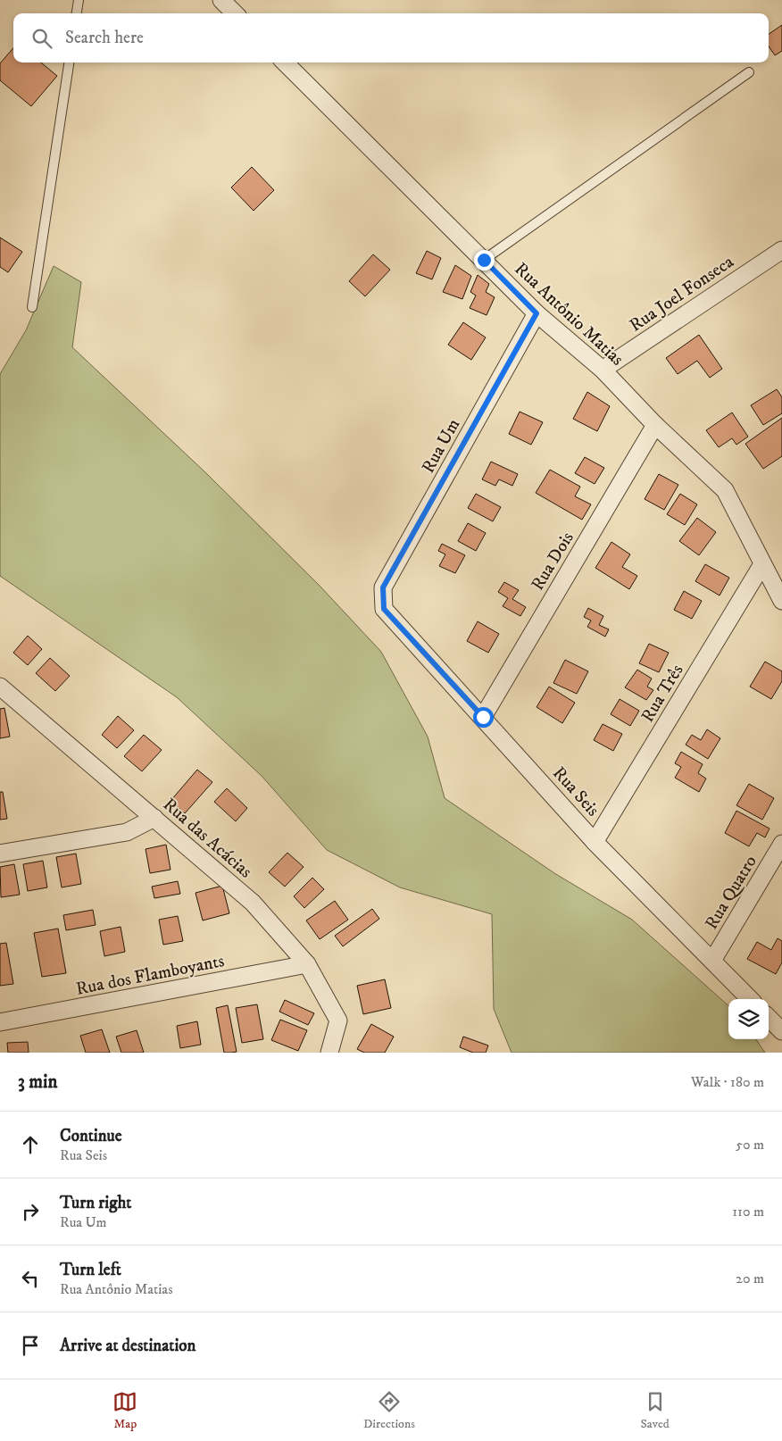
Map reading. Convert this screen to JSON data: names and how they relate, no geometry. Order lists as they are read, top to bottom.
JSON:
{
  "streets": {
    "street": [
      "Rua Joel Fonseca",
      "Rua Antônio Matias",
      "Rua Um",
      "Rua Dois",
      "Rua Três",
      "Rua Seis",
      "Rua das Acácias",
      "Rua Quatro",
      "Rua dos Flamboyants"
    ]
  },
  "crossings": [
    ["Rua Joel Fonseca", "Rua Antônio Matias"],
    ["Rua Antônio Matias", "Rua Um"],
    ["Rua Antônio Matias", "Rua Dois"],
    ["Rua Antônio Matias", "Rua Três"],
    ["Rua Um", "Rua Seis"],
    ["Rua Dois", "Rua Seis"],
    ["Rua Três", "Rua Seis"],
    ["Rua Seis", "Rua Quatro"],
    ["Rua das Acácias", "Rua dos Flamboyants"]
  ],
  "page": {
    "search": "Search here",
    "heading": ["3 min", "Walk · 180 m"],
    "list": [
      ["Continue", "Rua Seis", "50 m"],
      ["Turn right", "Rua Um", "110 m"],
      ["Turn left", "Rua Antônio Matias", "20 m"],
      "Arrive at destination"
    ],
    "nav": ["Map", "Directions", "Saved"]
  }
}
